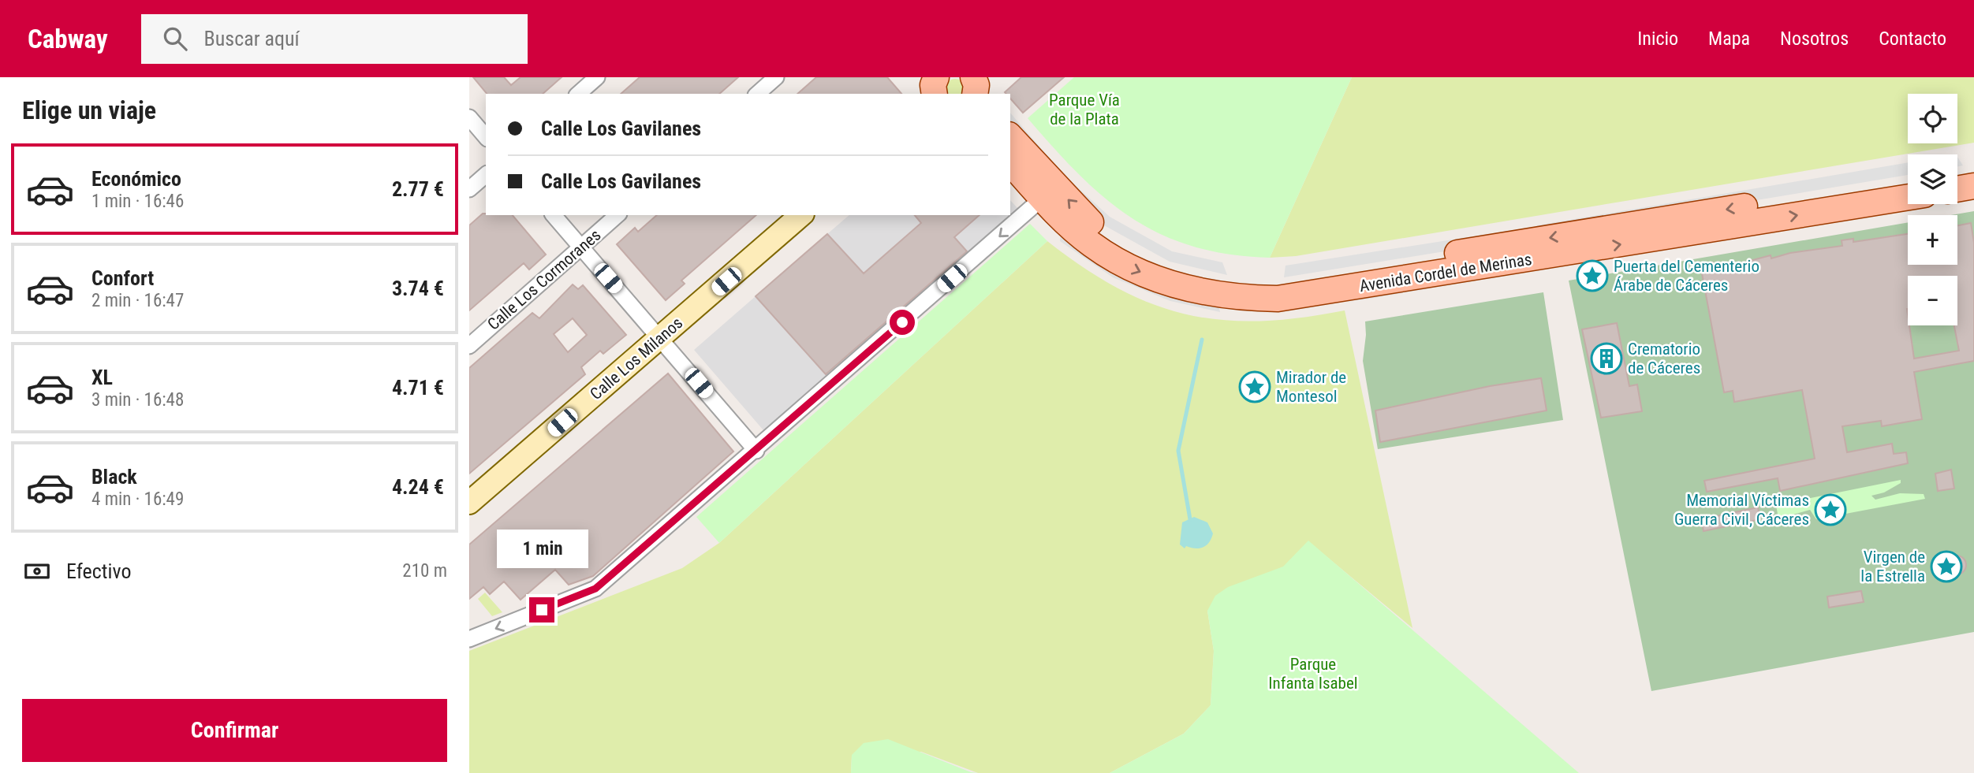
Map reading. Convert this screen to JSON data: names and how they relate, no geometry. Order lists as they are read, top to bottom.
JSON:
{
  "streets": {
    "main road": ["Avenida Cordel de Merinas"],
    "street": ["Calle Los Cormoranes", "Calle Los Milanos"]
  },
  "parks": ["Parque Vía de la Plata", "Parque Infanta Isabel"],
  "places": {
    "place": [
      "Puerta del Cementerio Árabe de Cáceres",
      "Mirador de Montesol",
      "Memorial Víctimas Guerra Civil, Cáceres",
      "Virgen de la Estrella"
    ],
    "building": ["Crematorio de Cáceres"]
  },
  "page": {
    "header": "Cabway",
    "search": "Buscar aquí",
    "nav": [
      "Inicio",
      "Mapa",
      "Nosotros",
      "Contacto"
    ],
    "heading": "Elige un viaje",
    "map_buttons": ["+", "−"],
    "banner": ["Calle Los Gavilanes", "Calle Los Gavilanes"],
    "list": [
      {
        "name": "Económico",
        "note": "1 min · 16:46",
        "value": "2.77 €"
      },
      {
        "name": "Confort",
        "note": "2 min · 16:47",
        "value": "3.74 €"
      },
      {
        "name": "XL",
        "note": "3 min · 16:48",
        "value": "4.71 €"
      },
      {
        "name": "Black",
        "note": "4 min · 16:49",
        "value": "4.24 €"
      }
    ],
    "bubble": "1 min",
    "pay": ["Efectivo", "210 m"],
    "buttons": "Confirmar"
  }
}
